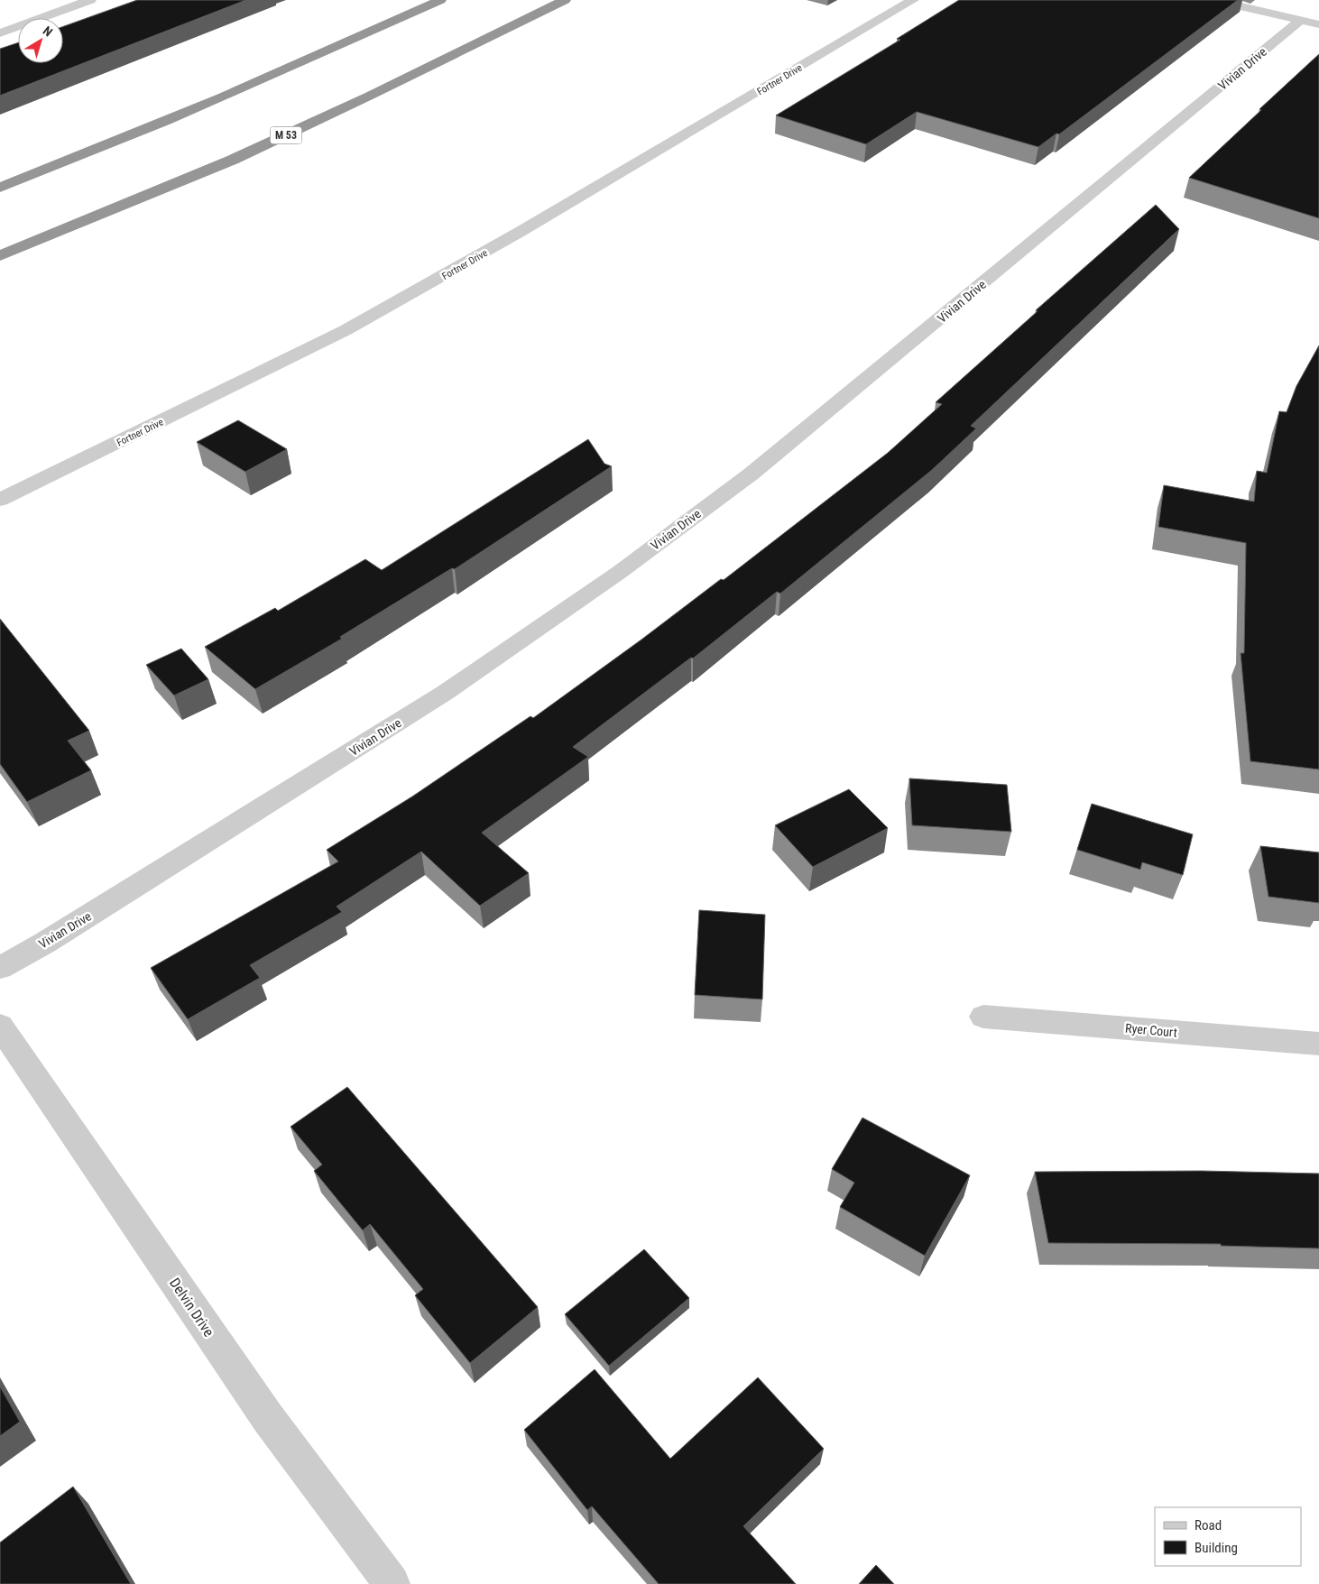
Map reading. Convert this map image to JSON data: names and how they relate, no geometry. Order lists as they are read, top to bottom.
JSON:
{
  "streets": {
    "highway": ["M 53"],
    "street": [
      "Vivian Drive",
      "Fortner Drive",
      "Ryer Court",
      "Delvin Drive"
    ]
  },
  "legend": ["Road", "Building"],
  "north": "top right"
}
